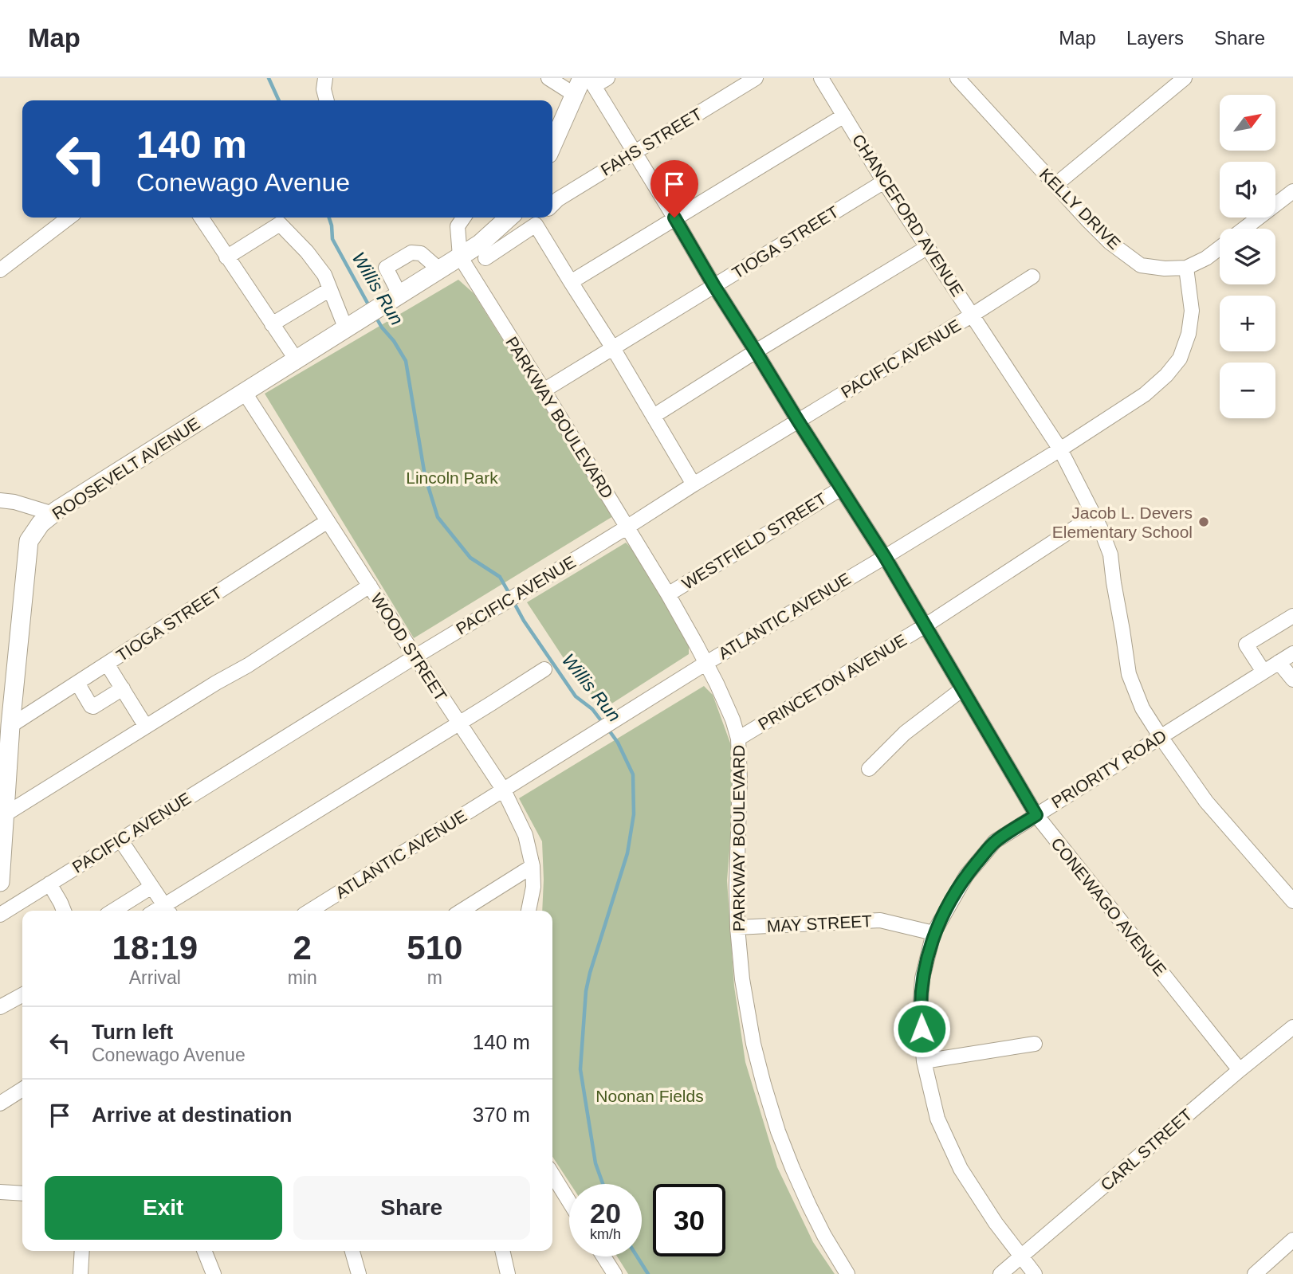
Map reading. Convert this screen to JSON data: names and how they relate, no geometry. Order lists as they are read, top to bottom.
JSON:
{
  "streets": {
    "main road": ["ROOSEVELT AVENUE"],
    "street": [
      "FAHS STREET",
      "KELLY DRIVE",
      "CHANCEFORD AVENUE",
      "TIOGA STREET",
      "PACIFIC AVENUE",
      "PARKWAY BOULEVARD",
      "WESTFIELD STREET",
      "ATLANTIC AVENUE",
      "WOOD STREET",
      "PRINCETON AVENUE",
      "PRIORITY ROAD",
      "CONEWAGO AVENUE",
      "MAY STREET",
      "CARL STREET"
    ]
  },
  "crossings": [
    ["FAHS STREET", "CONEWAGO AVENUE"],
    ["KELLY DRIVE", "ATLANTIC AVENUE"],
    ["CHANCEFORD AVENUE", "TIOGA STREET"],
    ["CHANCEFORD AVENUE", "PACIFIC AVENUE"],
    ["CHANCEFORD AVENUE", "ATLANTIC AVENUE"],
    ["CHANCEFORD AVENUE", "PRINCETON AVENUE"],
    ["CHANCEFORD AVENUE", "PRIORITY ROAD"],
    ["TIOGA STREET", "PARKWAY BOULEVARD"],
    ["TIOGA STREET", "ROOSEVELT AVENUE"],
    ["TIOGA STREET", "WOOD STREET"],
    ["TIOGA STREET", "CONEWAGO AVENUE"],
    ["PACIFIC AVENUE", "PARKWAY BOULEVARD"],
    ["PACIFIC AVENUE", "WOOD STREET"],
    ["PACIFIC AVENUE", "CONEWAGO AVENUE"],
    ["PARKWAY BOULEVARD", "ROOSEVELT AVENUE"],
    ["PARKWAY BOULEVARD", "WESTFIELD STREET"],
    ["PARKWAY BOULEVARD", "ATLANTIC AVENUE"],
    ["PARKWAY BOULEVARD", "PRINCETON AVENUE"],
    ["PARKWAY BOULEVARD", "MAY STREET"],
    ["ROOSEVELT AVENUE", "WOOD STREET"],
    ["WESTFIELD STREET", "CONEWAGO AVENUE"],
    ["ATLANTIC AVENUE", "WOOD STREET"],
    ["ATLANTIC AVENUE", "CONEWAGO AVENUE"],
    ["PRINCETON AVENUE", "CONEWAGO AVENUE"],
    ["PRIORITY ROAD", "CONEWAGO AVENUE"],
    ["PRIORITY ROAD", "MAY STREET"],
    ["PRIORITY ROAD", "CARL STREET"],
    ["CONEWAGO AVENUE", "CARL STREET"]
  ],
  "water": ["Willis Run"],
  "parks": ["Lincoln Park", "Noonan Fields"],
  "places": ["Jacob L. Devers Elementary School"],
  "north": "top right",
  "page": {
    "header": "Map",
    "nav": ["Map", "Layers", "Share"],
    "map_buttons": ["+", "−"],
    "turn": ["140 m", "Conewago Avenue"],
    "eta": [
      "18:19",
      "Arrival",
      "2",
      "min",
      "510",
      "m"
    ],
    "list": [
      {
        "name": "Turn left",
        "note": "Conewago Avenue",
        "value": "140 m"
      },
      {
        "name": "Arrive at destination",
        "value": "370 m"
      }
    ],
    "buttons": ["Exit", "Share"],
    "speed": "20 km/h",
    "limit": "30"
  }
}
